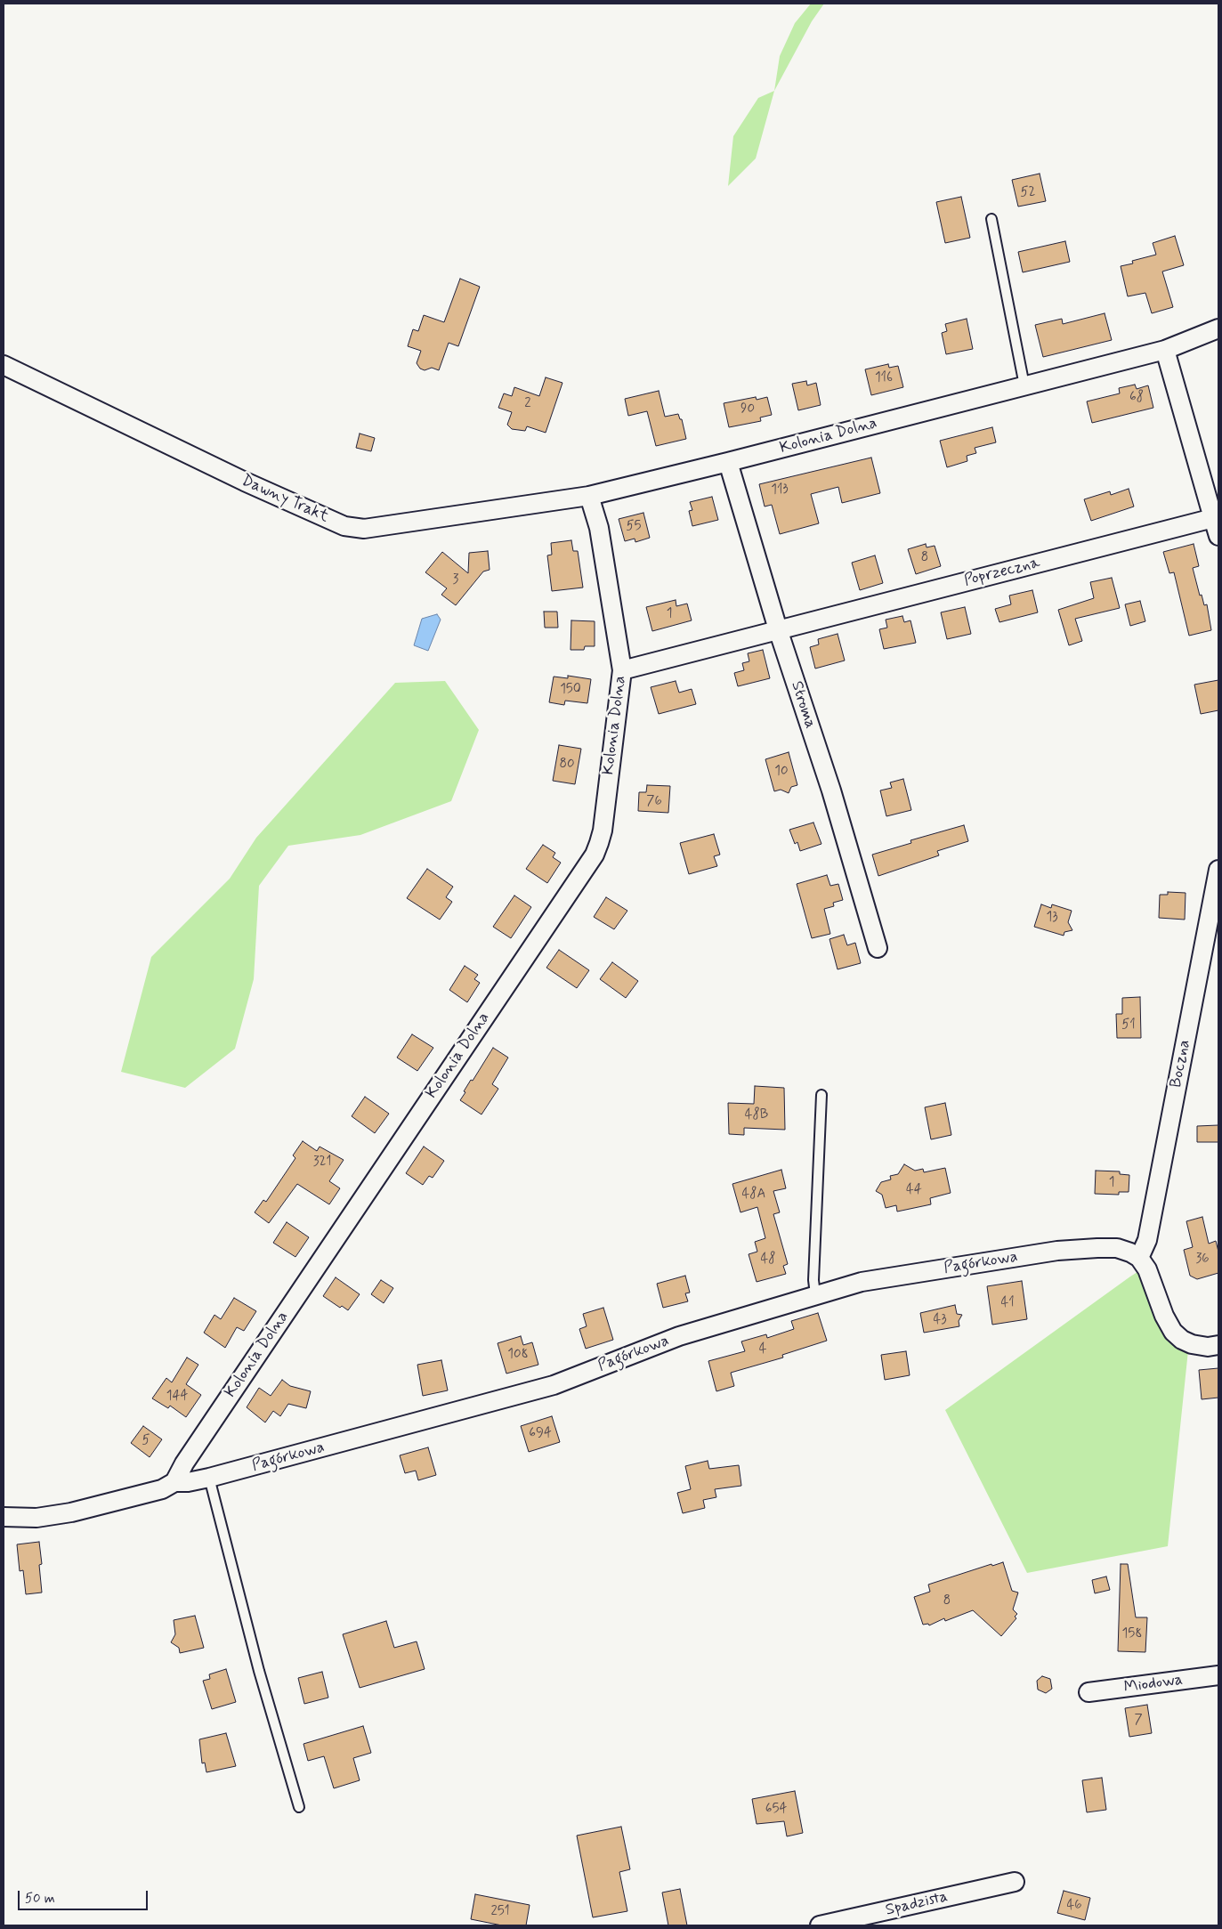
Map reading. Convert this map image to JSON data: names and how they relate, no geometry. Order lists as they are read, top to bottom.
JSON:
{
  "streets": {
    "street": [
      "Kolonia Dolna",
      "Dawny Trakt",
      "Poprzeczna",
      "Stroma",
      "Boczna",
      "Pagórkowa",
      "Miodowa",
      "Spadzista"
    ]
  },
  "crossings": [
    ["Kolonia Dolna", "Dawny Trakt"],
    ["Kolonia Dolna", "Poprzeczna"],
    ["Kolonia Dolna", "Stroma"],
    ["Kolonia Dolna", "Pagórkowa"],
    ["Poprzeczna", "Stroma"],
    ["Boczna", "Pagórkowa"]
  ],
  "house_numbers": [
    "52",
    "116",
    "68",
    "2",
    "90",
    "113",
    "55",
    "8",
    "3",
    "1",
    "150",
    "80",
    "10",
    "76",
    "13",
    "51",
    "48B",
    "321",
    "1",
    "44",
    "48A",
    "48",
    "36",
    "41",
    "43",
    "4",
    "108",
    "144",
    "694",
    "5",
    "8",
    "158",
    "7",
    "654",
    "46",
    "251"
  ],
  "scale_bar": "50 m"
}
